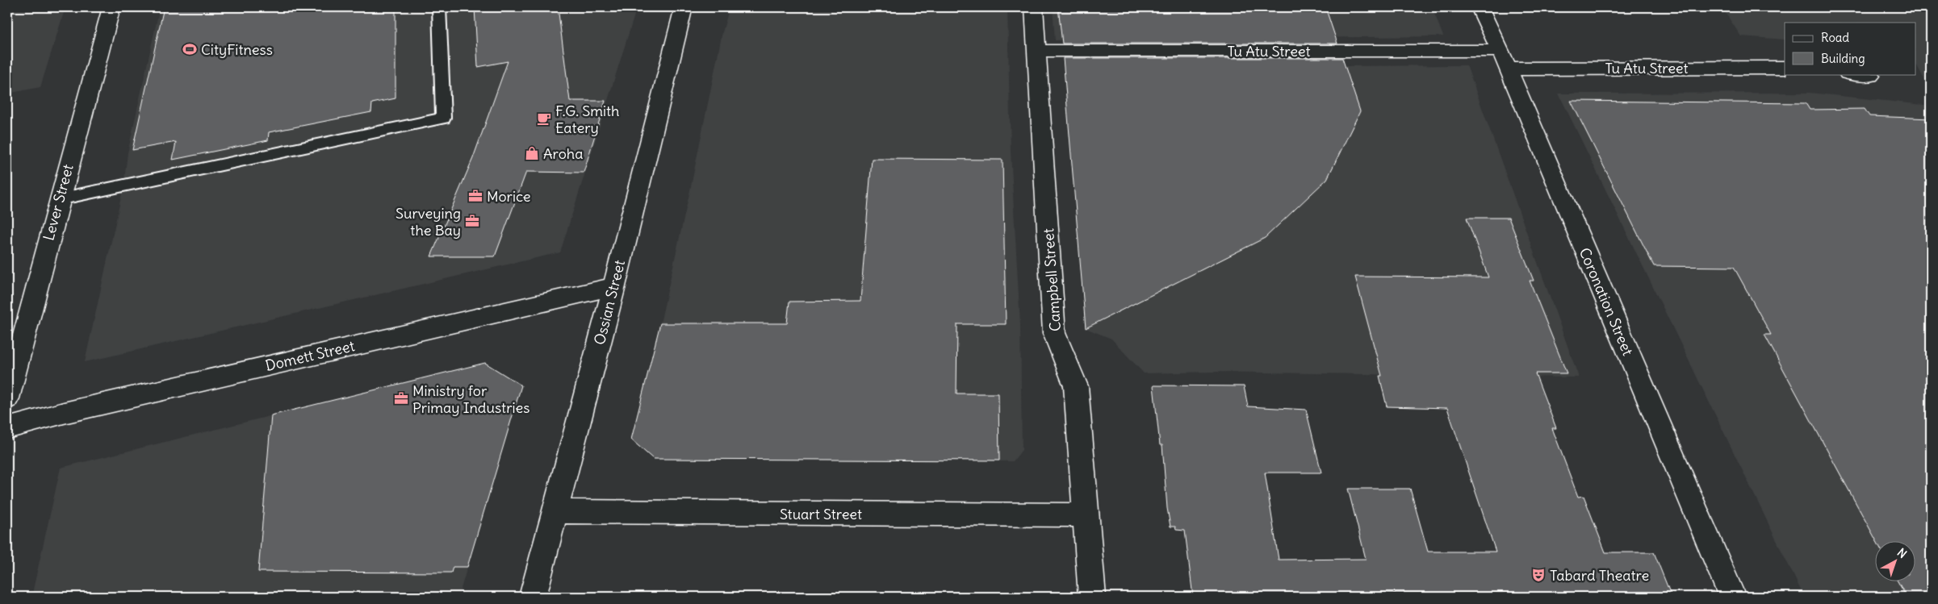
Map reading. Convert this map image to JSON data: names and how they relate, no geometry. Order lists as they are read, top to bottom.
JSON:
{
  "streets": {
    "street": [
      "Tu Atu Street",
      "Lever Street",
      "Campbell Street",
      "Coronation Street",
      "Ossian Street",
      "Domett Street",
      "Stuart Street"
    ]
  },
  "crossings": [
    ["Tu Atu Street", "Campbell Street"],
    ["Tu Atu Street", "Coronation Street"],
    ["Campbell Street", "Stuart Street"],
    ["Ossian Street", "Domett Street"],
    ["Ossian Street", "Stuart Street"]
  ],
  "places": {
    "sports": ["CityFitness"],
    "cafe": ["F.G. Smith Eatery"],
    "shop": ["Aroha"],
    "office": ["Morice", "Surveying the Bay", "Ministry for Primay Industries"],
    "theatre": ["Tabard Theatre"]
  },
  "legend": ["Road", "Building"],
  "north": "top right"
}
